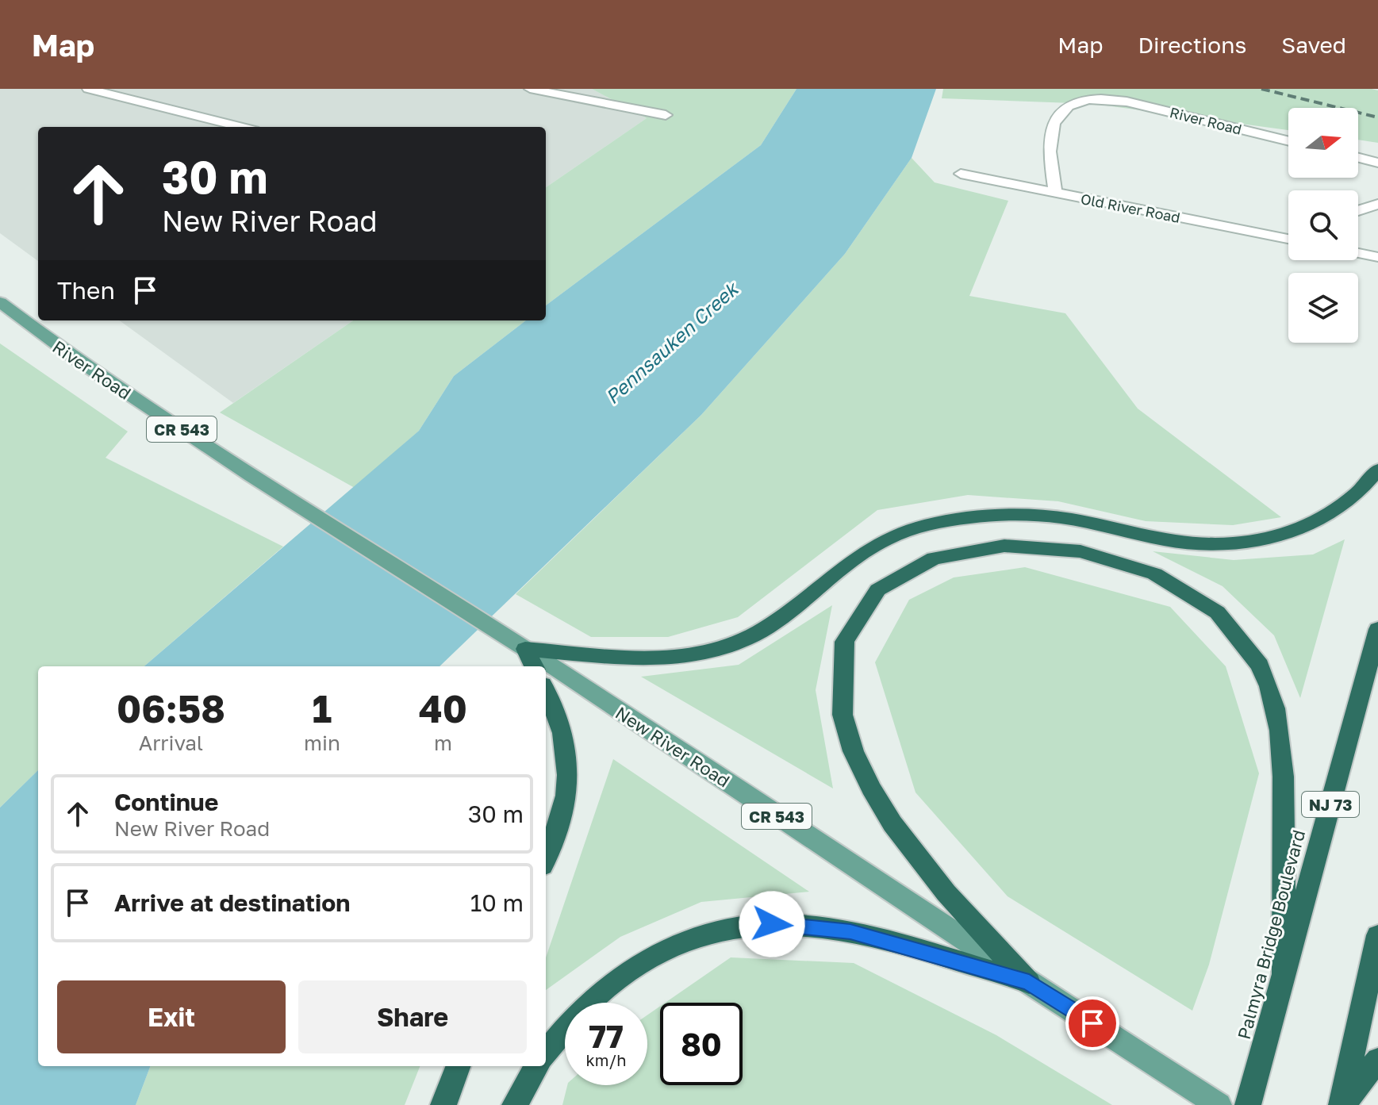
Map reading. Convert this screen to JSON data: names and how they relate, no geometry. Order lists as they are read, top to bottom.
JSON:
{
  "streets": {
    "highway": ["NJ 73", "Palmyra Bridge Boulevard"],
    "main road": ["River Road", "CR 543", "New River Road"],
    "street": ["Old River Road"]
  },
  "crossings": [
    ["River Road", "Old River Road"],
    ["River Road", "New River Road"]
  ],
  "water": ["Pennsauken Creek"],
  "north": "right",
  "page": {
    "header": "Map",
    "nav": ["Map", "Directions", "Saved"],
    "turn": ["30 m", "New River Road"],
    "then": "Then",
    "eta": [
      "06:58",
      "Arrival",
      "1",
      "min",
      "40",
      "m"
    ],
    "list": [
      {
        "name": "Continue",
        "note": "New River Road",
        "value": "30 m"
      },
      {
        "name": "Arrive at destination",
        "value": "10 m"
      }
    ],
    "buttons": ["Exit", "Share"],
    "speed": "77 km/h",
    "limit": "80"
  }
}
